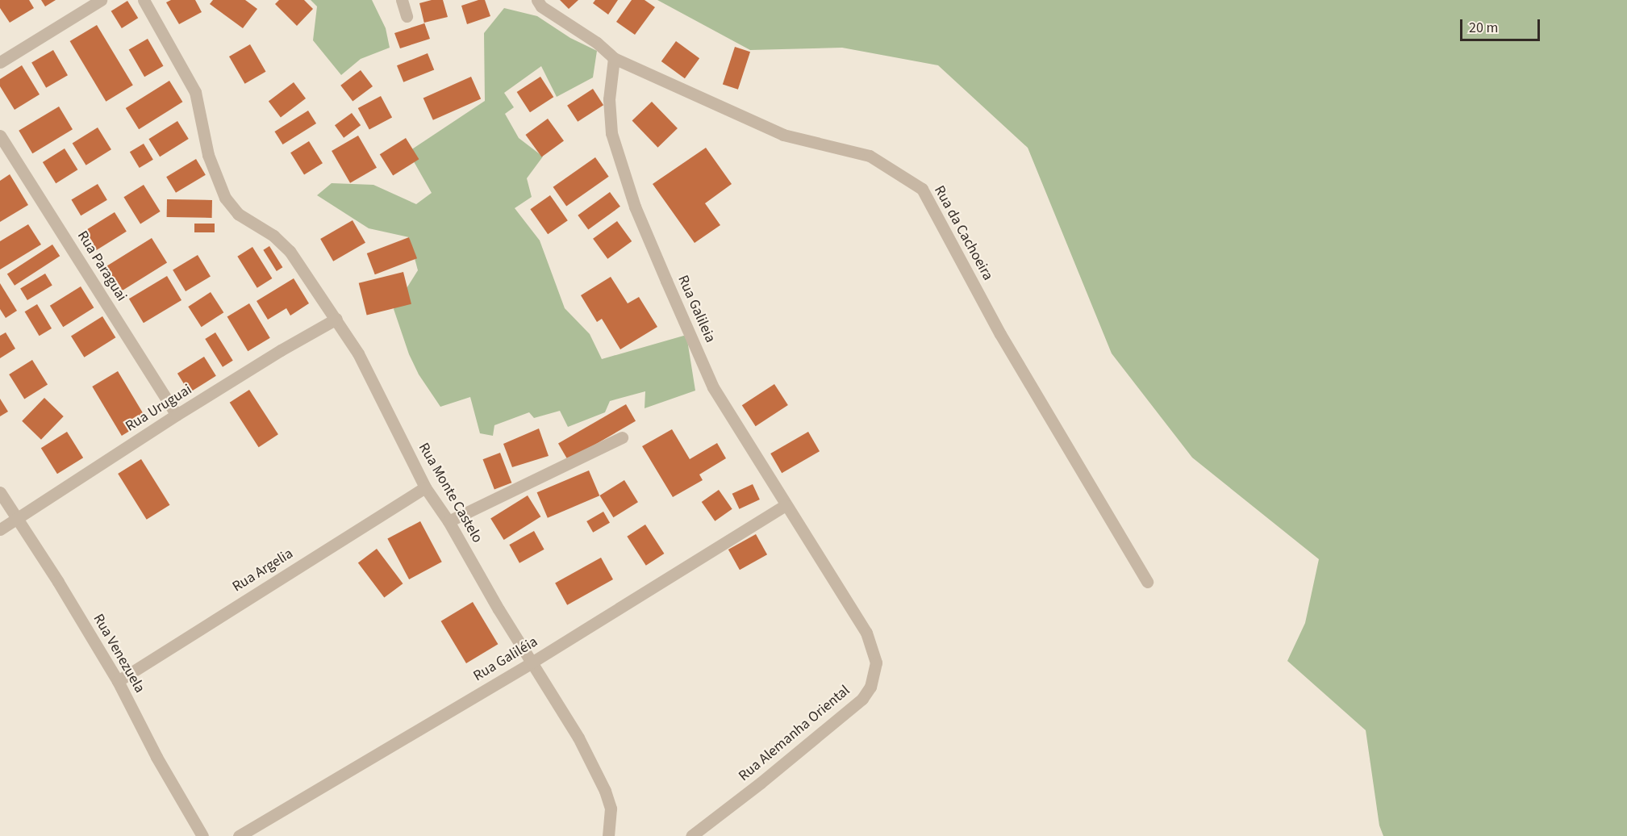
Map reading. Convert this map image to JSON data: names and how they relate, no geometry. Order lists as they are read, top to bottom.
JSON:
{
  "streets": {
    "street": [
      "Rua da Cachoeira",
      "Rua Paraguai",
      "Rua Galileia",
      "Rua Uruguai",
      "Rua Monte Castelo",
      "Rua Argelia",
      "Rua Venezuela",
      "Rua Galiléia",
      "Rua Alemanha Oriental"
    ]
  },
  "crossings": [
    ["Rua da Cachoeira", "Rua Galileia"],
    ["Rua Paraguai", "Rua Uruguai"],
    ["Rua Galileia", "Rua Galiléia"],
    ["Rua Galileia", "Rua Alemanha Oriental"],
    ["Rua Uruguai", "Rua Monte Castelo"],
    ["Rua Uruguai", "Rua Venezuela"],
    ["Rua Monte Castelo", "Rua Argelia"],
    ["Rua Monte Castelo", "Rua Galiléia"],
    ["Rua Argelia", "Rua Venezuela"]
  ],
  "scale_bar": "20 m"
}
